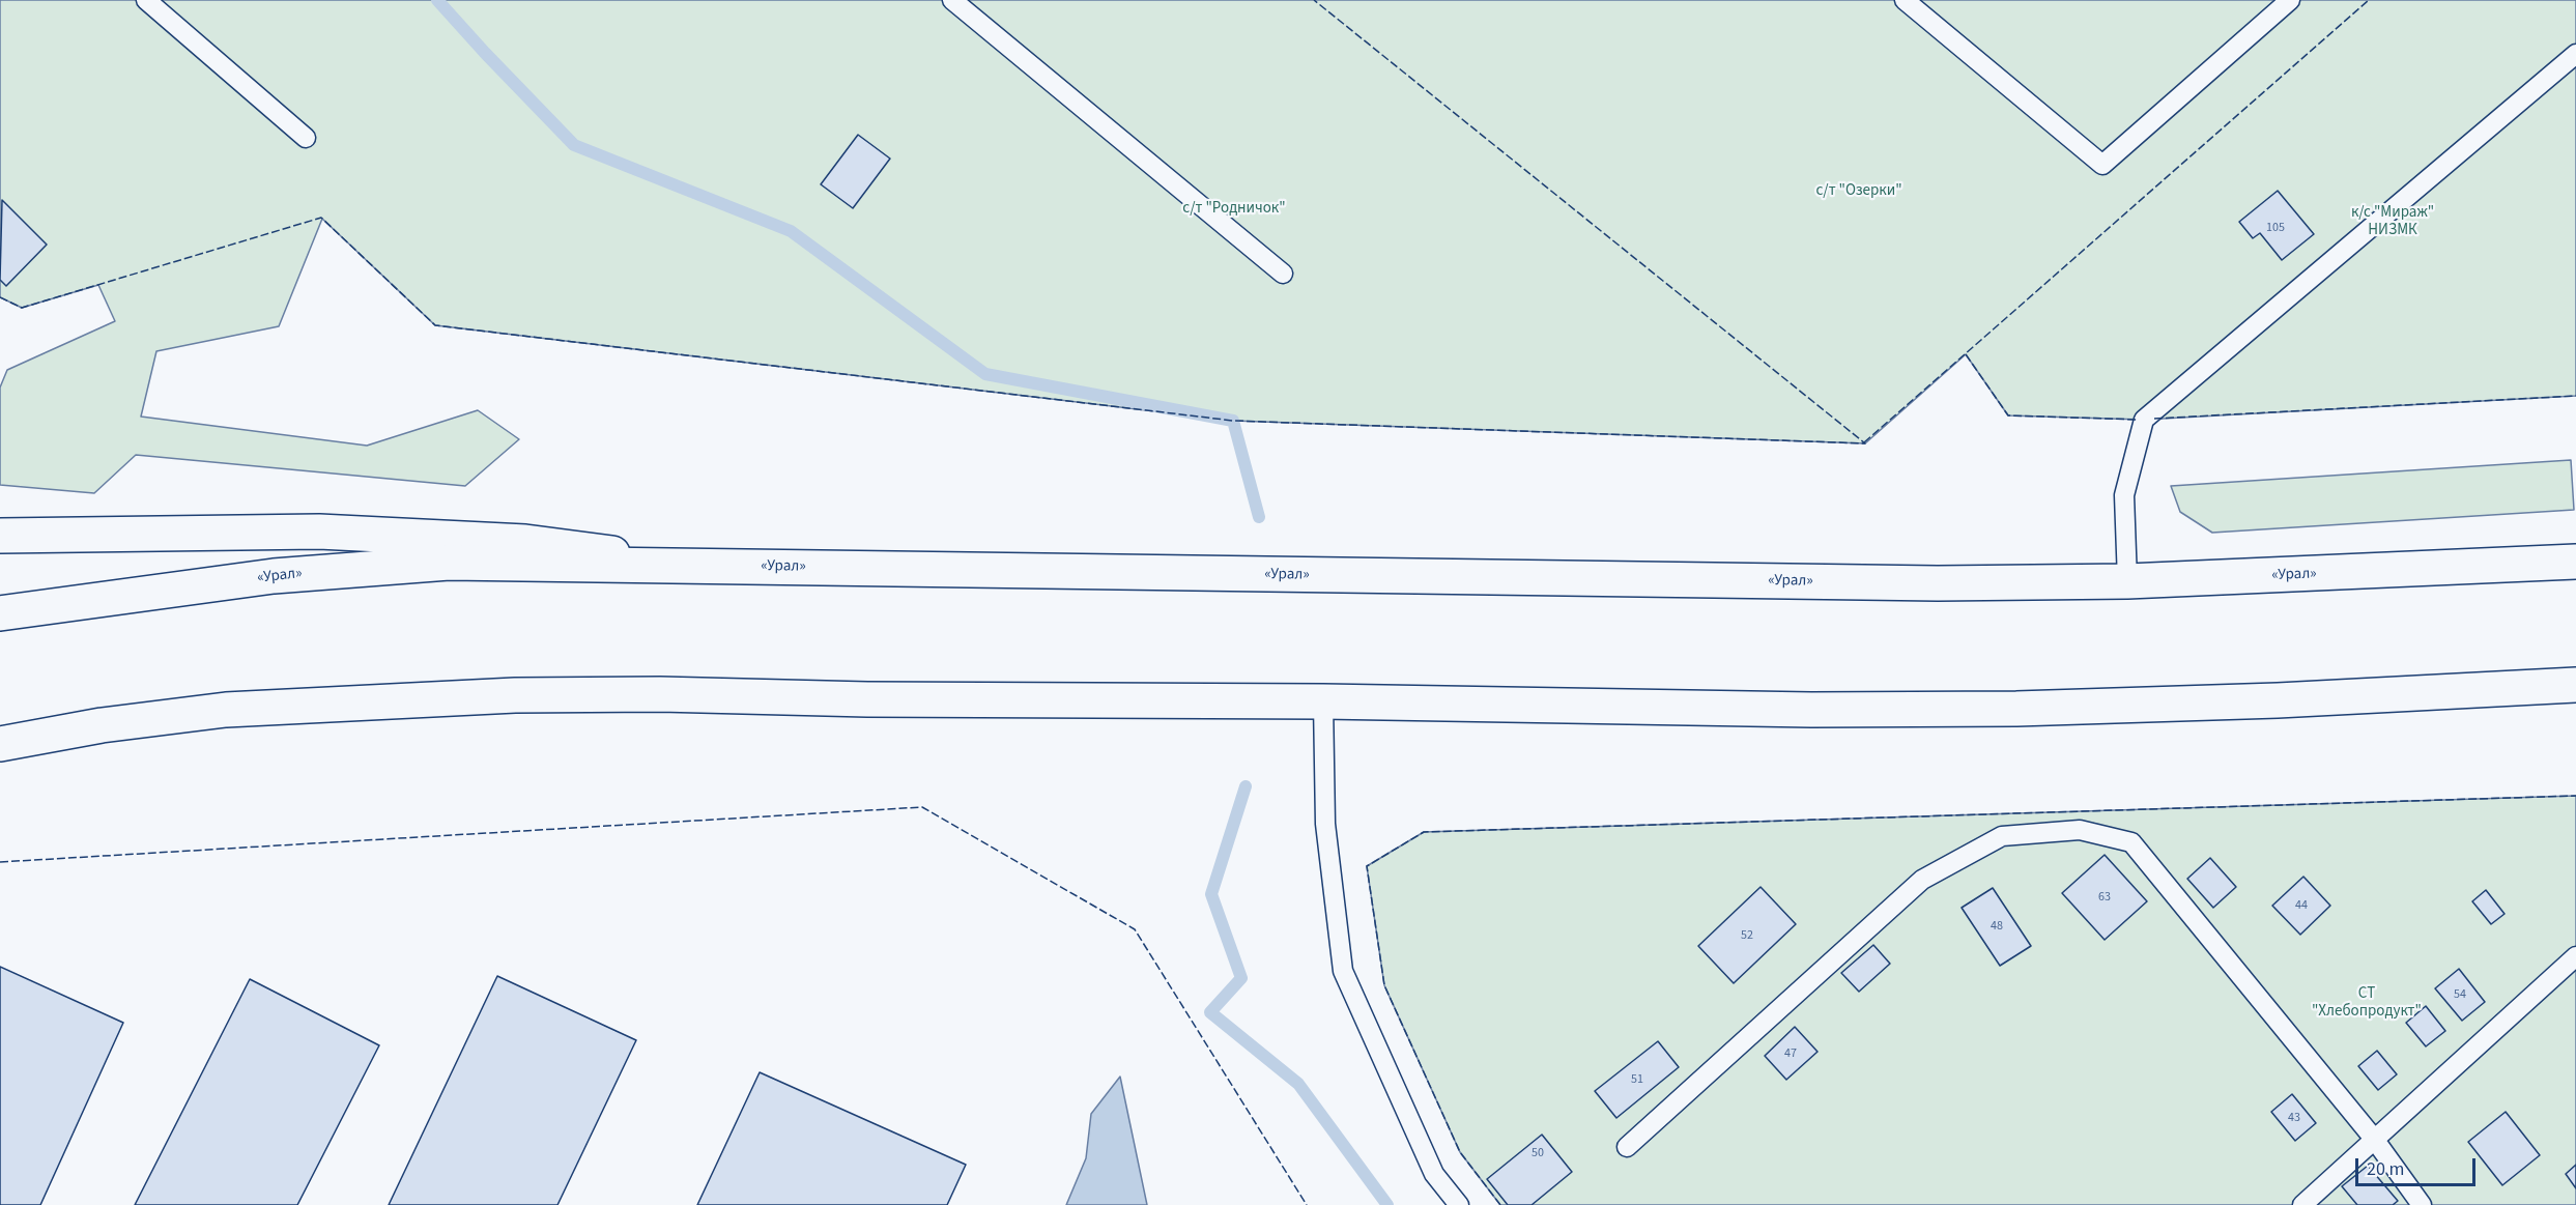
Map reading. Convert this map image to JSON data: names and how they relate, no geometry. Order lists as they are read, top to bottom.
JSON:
{
  "streets": {
    "main road": ["«Урал»"]
  },
  "parks": [
    "с/т \"Озерки\"",
    "с/т \"Родничок\"",
    "к/с \"Мираж\" НИЗМК",
    "СТ \"Хлебопродукт\""
  ],
  "house_numbers": [
    "105",
    "63",
    "44",
    "48",
    "52",
    "54",
    "47",
    "51",
    "43",
    "50"
  ],
  "scale_bar": "20 m"
}
